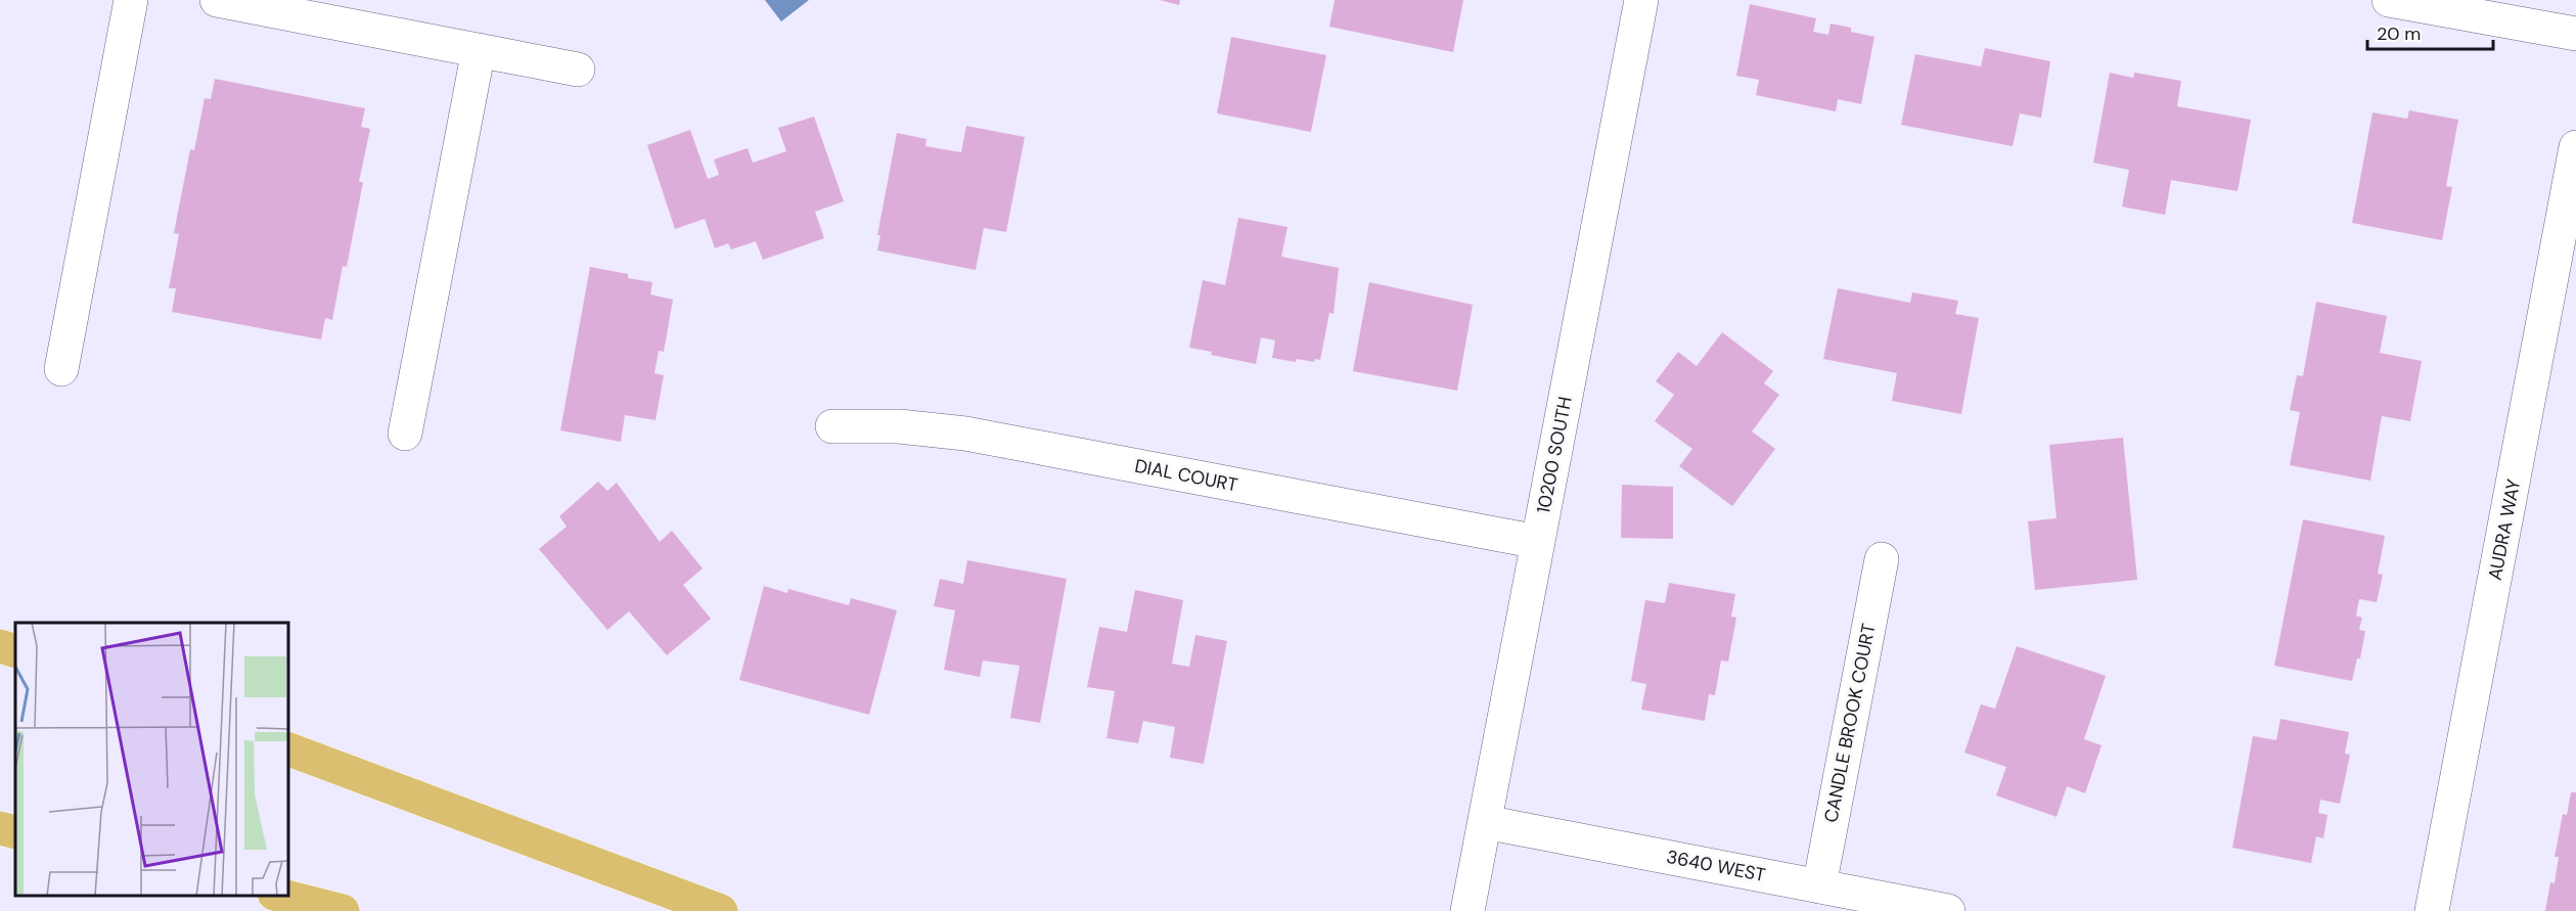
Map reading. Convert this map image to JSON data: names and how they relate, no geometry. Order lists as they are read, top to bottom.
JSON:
{
  "streets": {
    "street": [
      "10200 SOUTH",
      "DIAL COURT",
      "AUDRA WAY",
      "CANDLE BROOK COURT",
      "3640 WEST"
    ]
  },
  "crossings": [
    ["10200 SOUTH", "DIAL COURT"],
    ["10200 SOUTH", "3640 WEST"],
    ["CANDLE BROOK COURT", "3640 WEST"]
  ],
  "scale_bar": "20 m"
}
